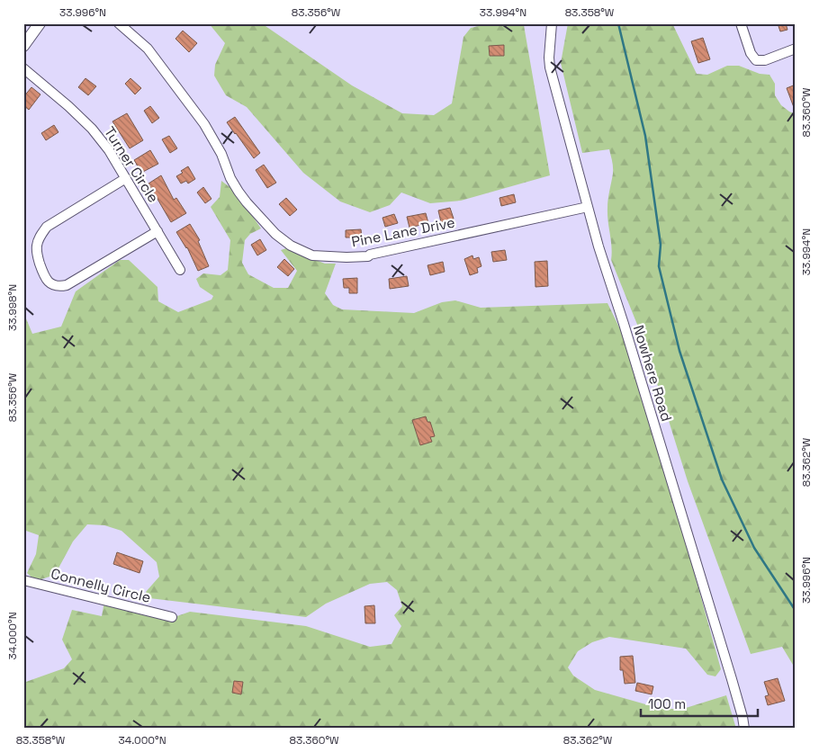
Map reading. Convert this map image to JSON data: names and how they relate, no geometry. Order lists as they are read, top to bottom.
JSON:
{
  "streets": {
    "street": [
      "Turner Circle",
      "Pine Lane Drive",
      "Nowhere Road",
      "Connelly Circle"
    ]
  },
  "crossings": [
    ["Pine Lane Drive", "Nowhere Road"]
  ],
  "scale_bar": "100 m",
  "coordinates": [
    "33.996°N",
    "83.356°W",
    "33.994°N",
    "83.358°W",
    "83.360°W",
    "33.998°N",
    "83.362°W",
    "34.000°N"
  ]
}
